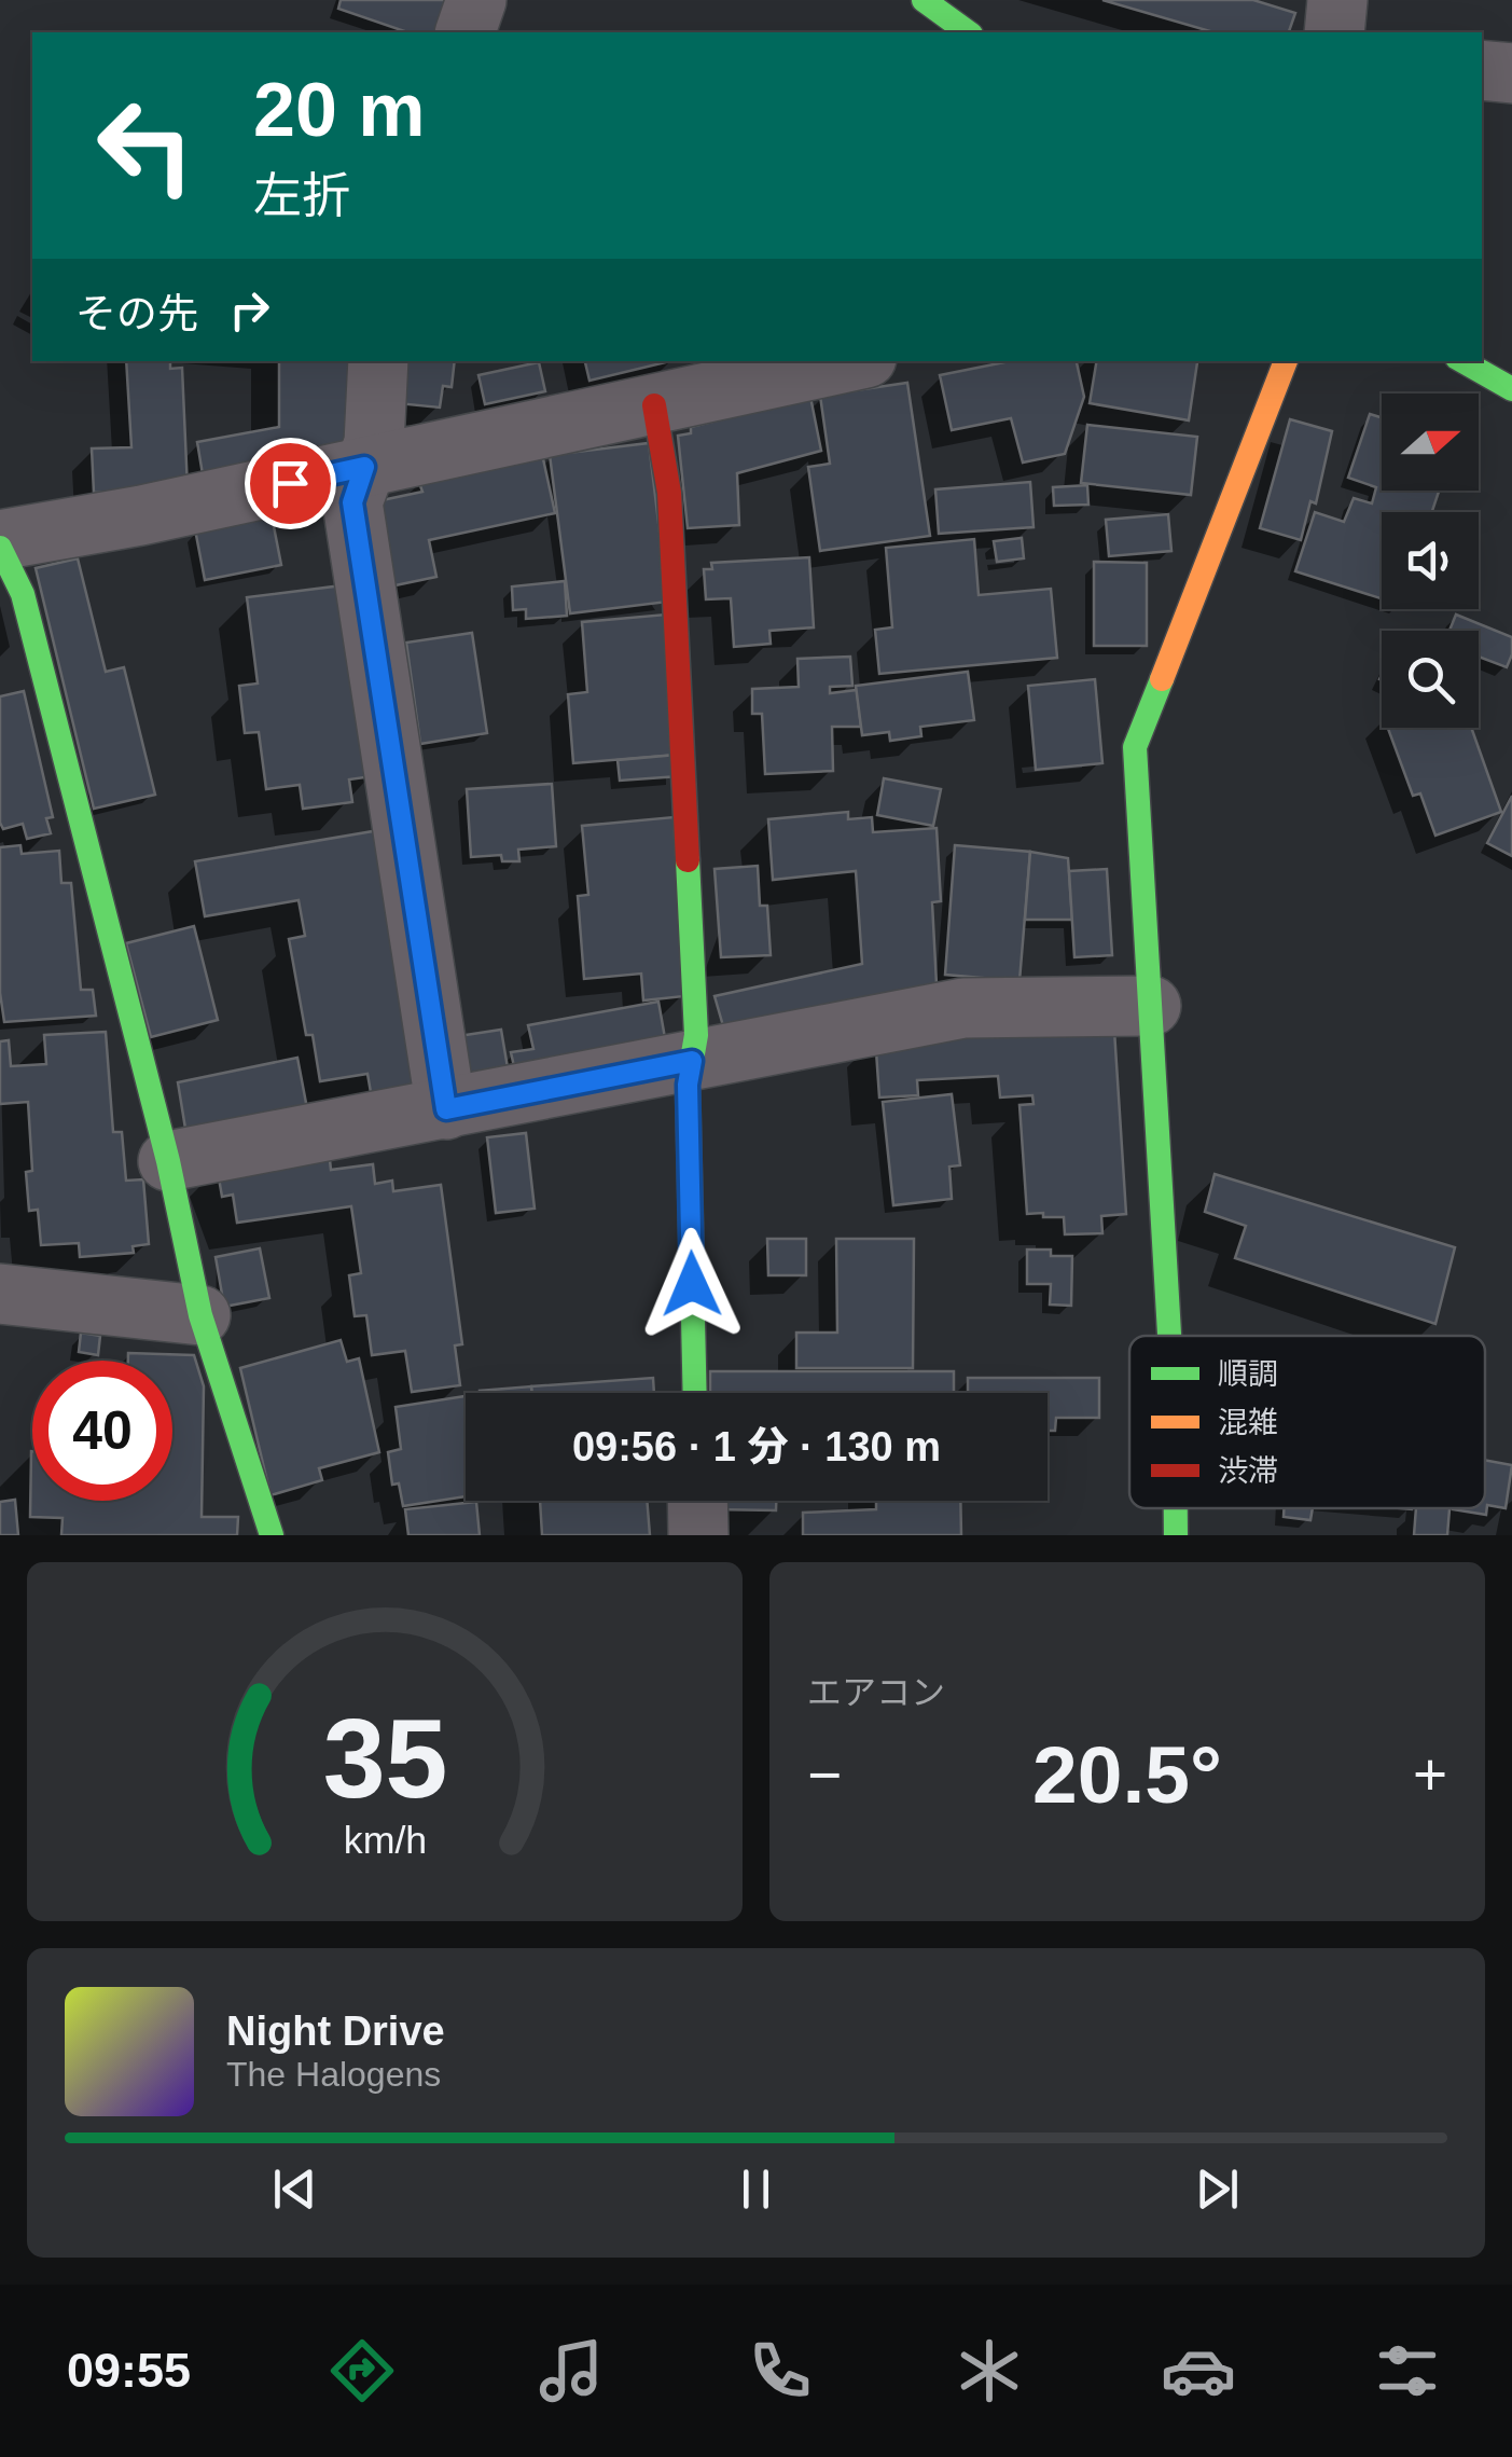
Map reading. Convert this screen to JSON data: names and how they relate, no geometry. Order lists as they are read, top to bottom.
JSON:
{
  "legend": ["順調", "混雑", "渋滞"],
  "north": "right",
  "page": {
    "turn": ["20 m", "左折"],
    "then": "その先",
    "limit": "40",
    "trip": "09:56 · 1 分 · 130 m",
    "tile": "エアコン",
    "heat": ["−", "20.5°", "+"],
    "song": ["Night Drive", "The Halogens"],
    "tabs": "09:55",
    "gauge": ["35", "km/h"]
  }
}
